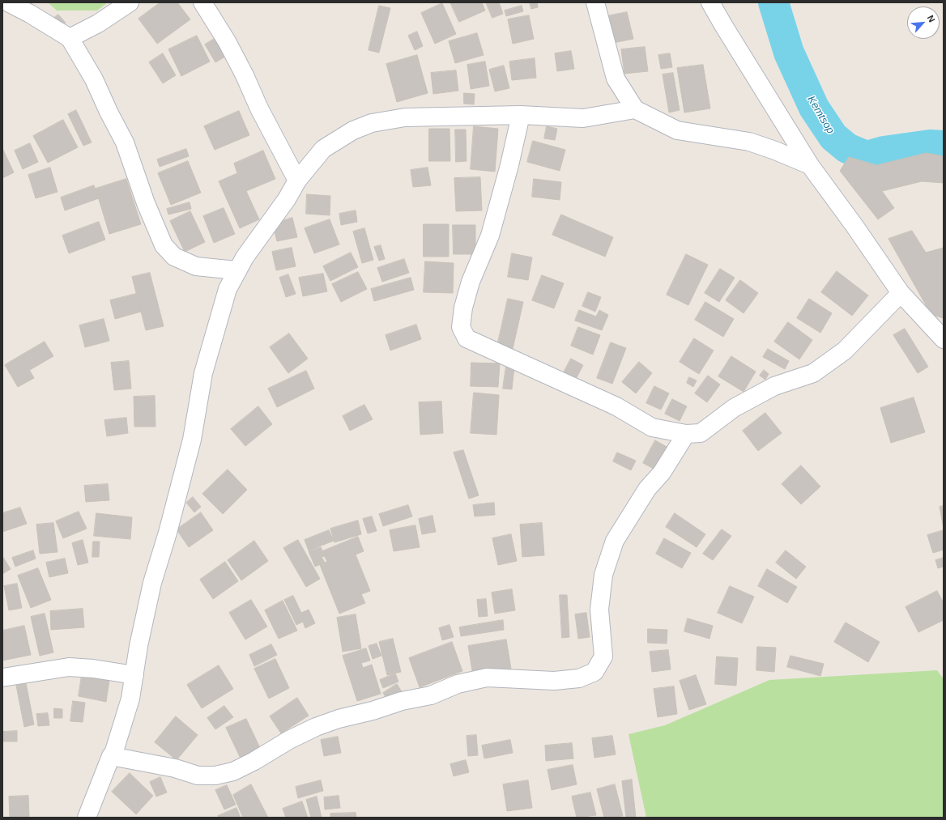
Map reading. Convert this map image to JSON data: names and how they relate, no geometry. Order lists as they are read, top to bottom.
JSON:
{
  "water": ["Kemtsop"],
  "north": "top right"
}
